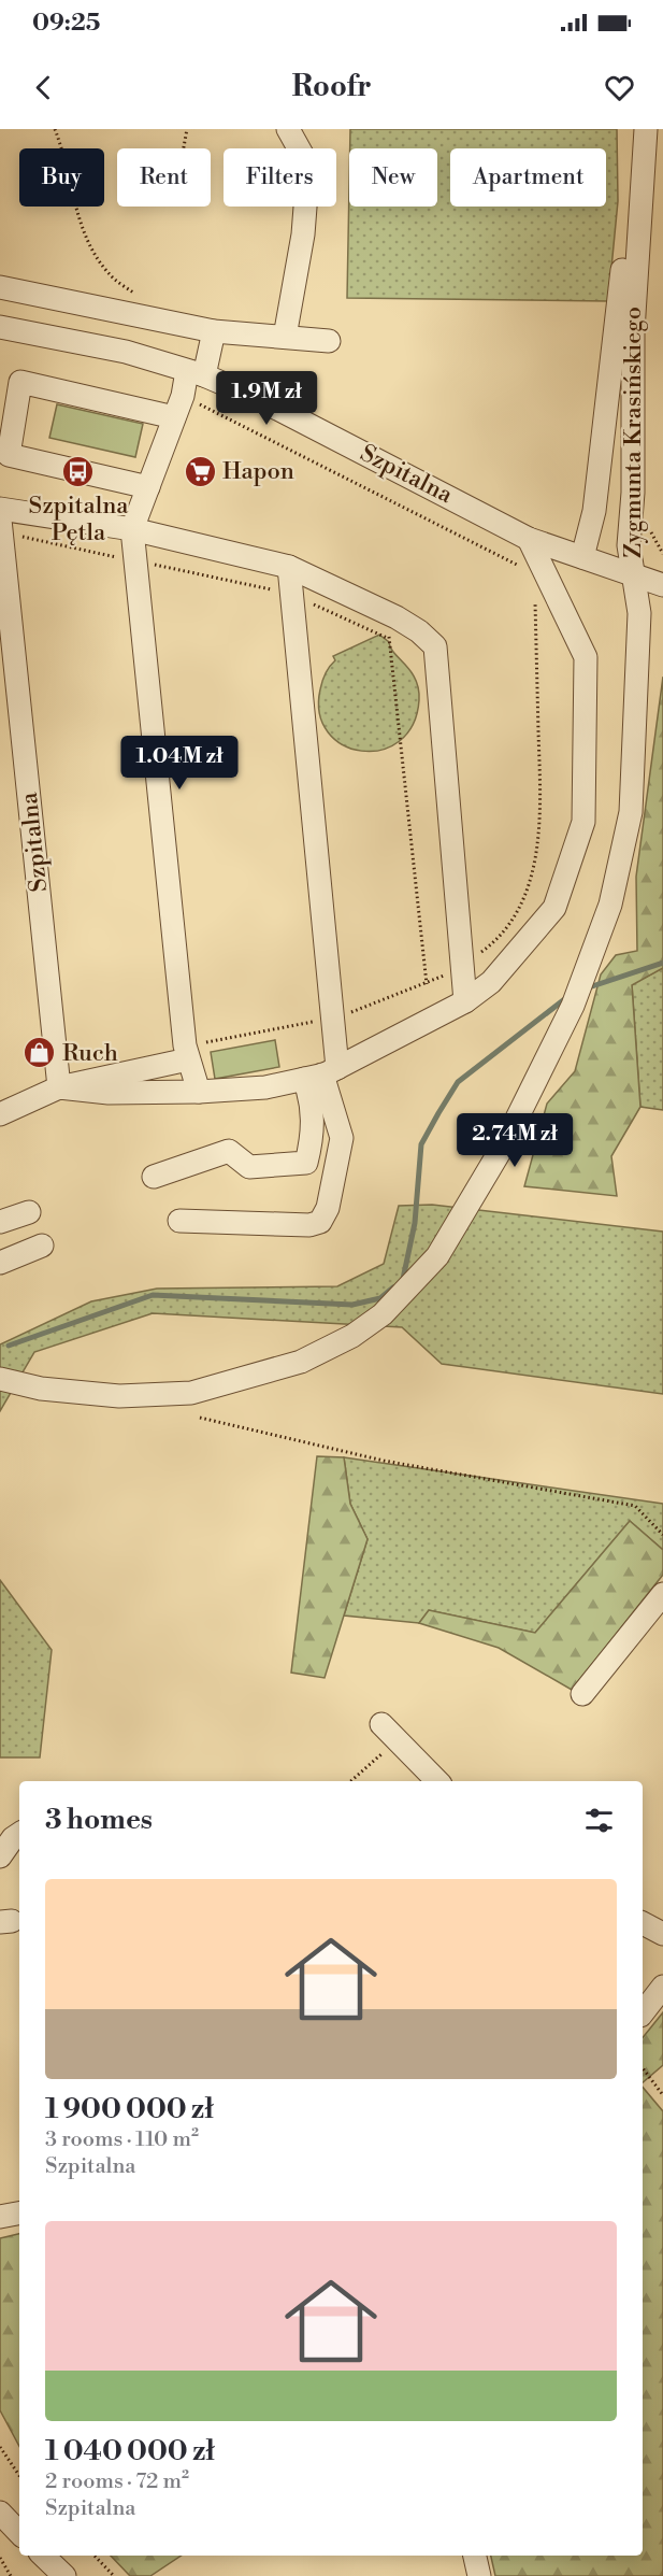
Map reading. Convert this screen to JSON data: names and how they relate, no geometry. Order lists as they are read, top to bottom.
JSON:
{
  "streets": {
    "street": ["Zygmunta Krasińskiego", "Szpitalna"]
  },
  "crossings": [
    ["Zygmunta Krasińskiego", "Szpitalna"]
  ],
  "places": {
    "bus stop": ["Szpitalna Pętla"],
    "supermarket": ["Hapon"],
    "shop": ["Ruch"]
  },
  "page": {
    "status": "09:25",
    "header": "Roofr",
    "chip": [
      "Buy",
      "Rent",
      "Filters",
      "New",
      "Apartment"
    ],
    "price": ["1.9M zł", "1.04M zł", "2.74M zł"],
    "heading": "3 homes",
    "list": [
      {
        "name": "1 900 000 zł",
        "note": "3 rooms · 110 m² · Szpitalna"
      },
      {
        "name": "1 040 000 zł",
        "note": "2 rooms · 72 m² · Szpitalna"
      }
    ]
  }
}
